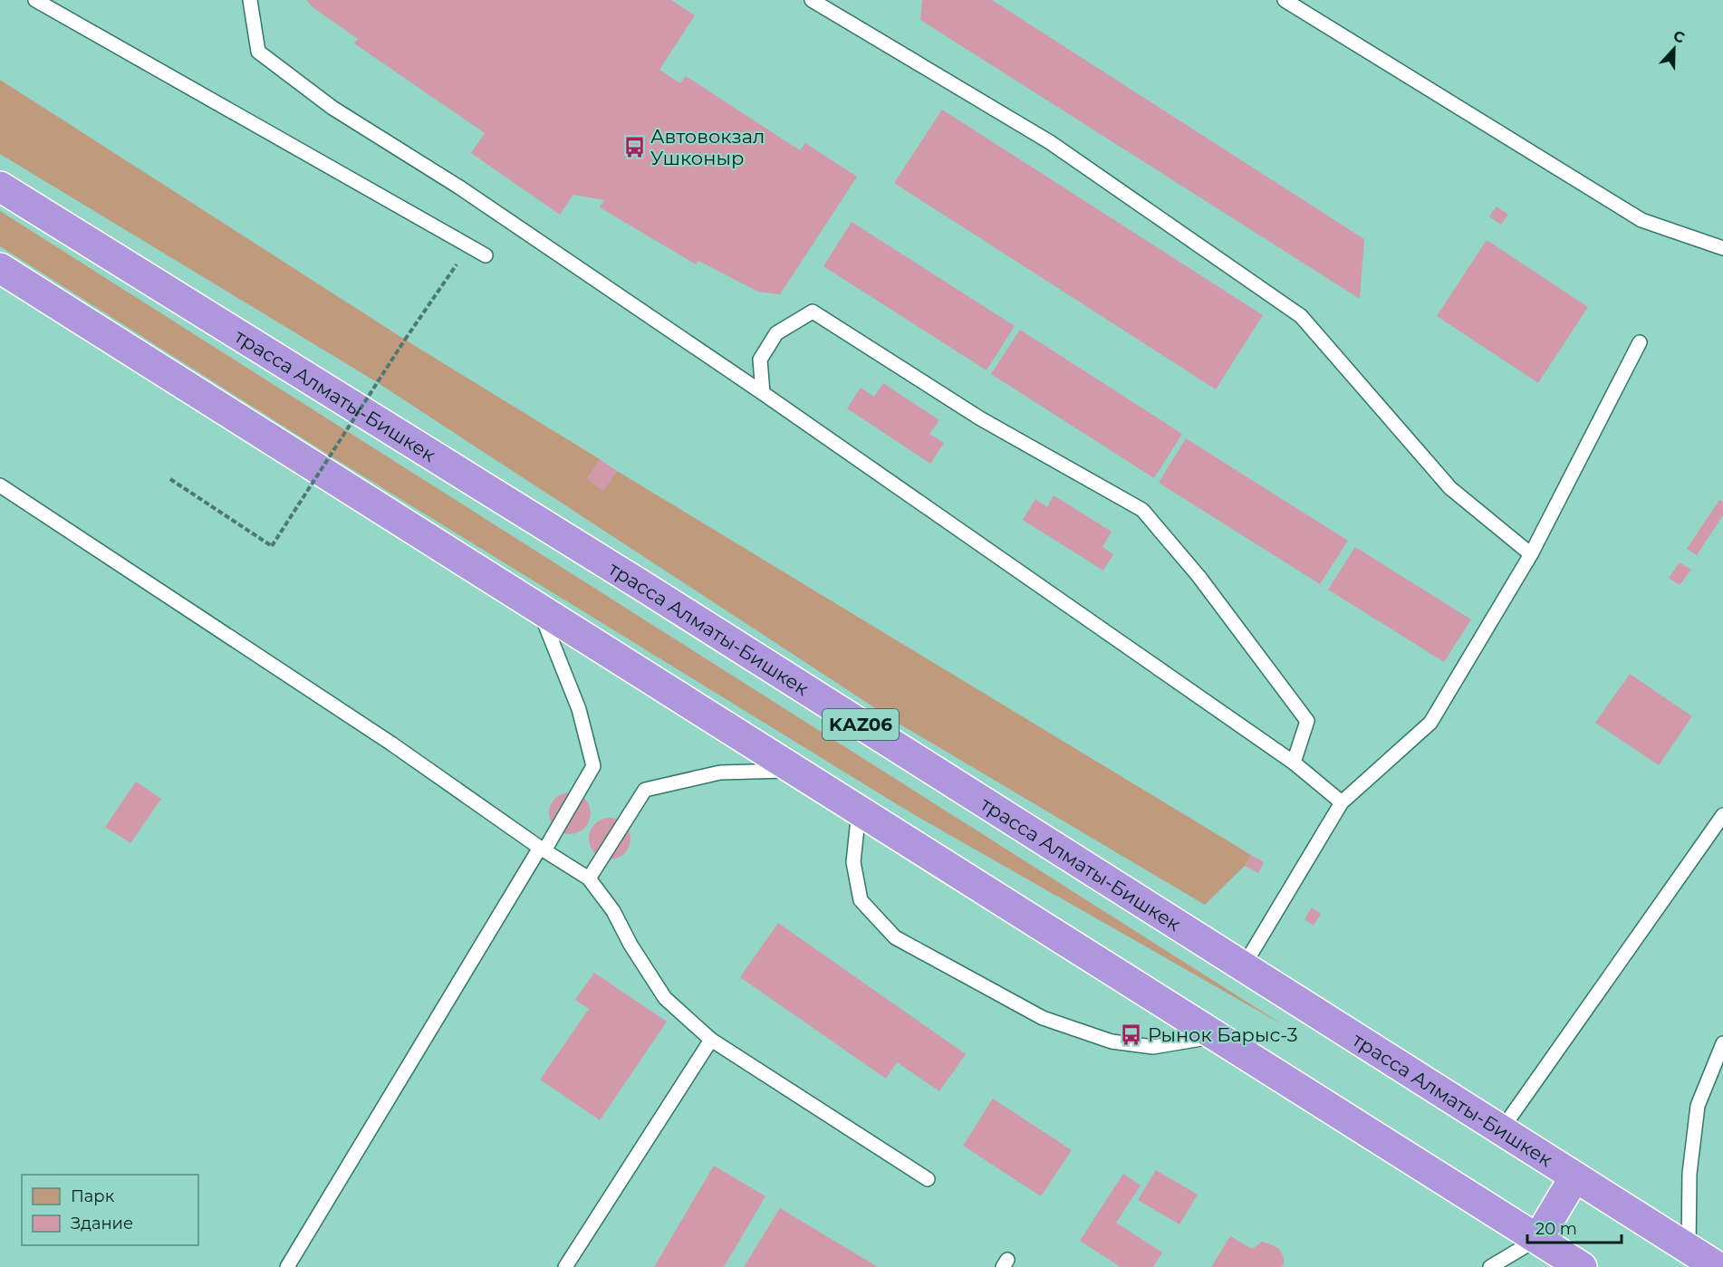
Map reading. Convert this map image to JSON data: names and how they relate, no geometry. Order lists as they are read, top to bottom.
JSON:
{
  "streets": {
    "highway": ["трасса Алматы-Бишкек", "KАZ06"]
  },
  "places": {
    "bus stop": ["Автовокзал Ушконыр", "Рынок Барыс-3"]
  },
  "legend": ["Парк", "Здание"],
  "scale_bar": "20 m",
  "north": "top"
}
